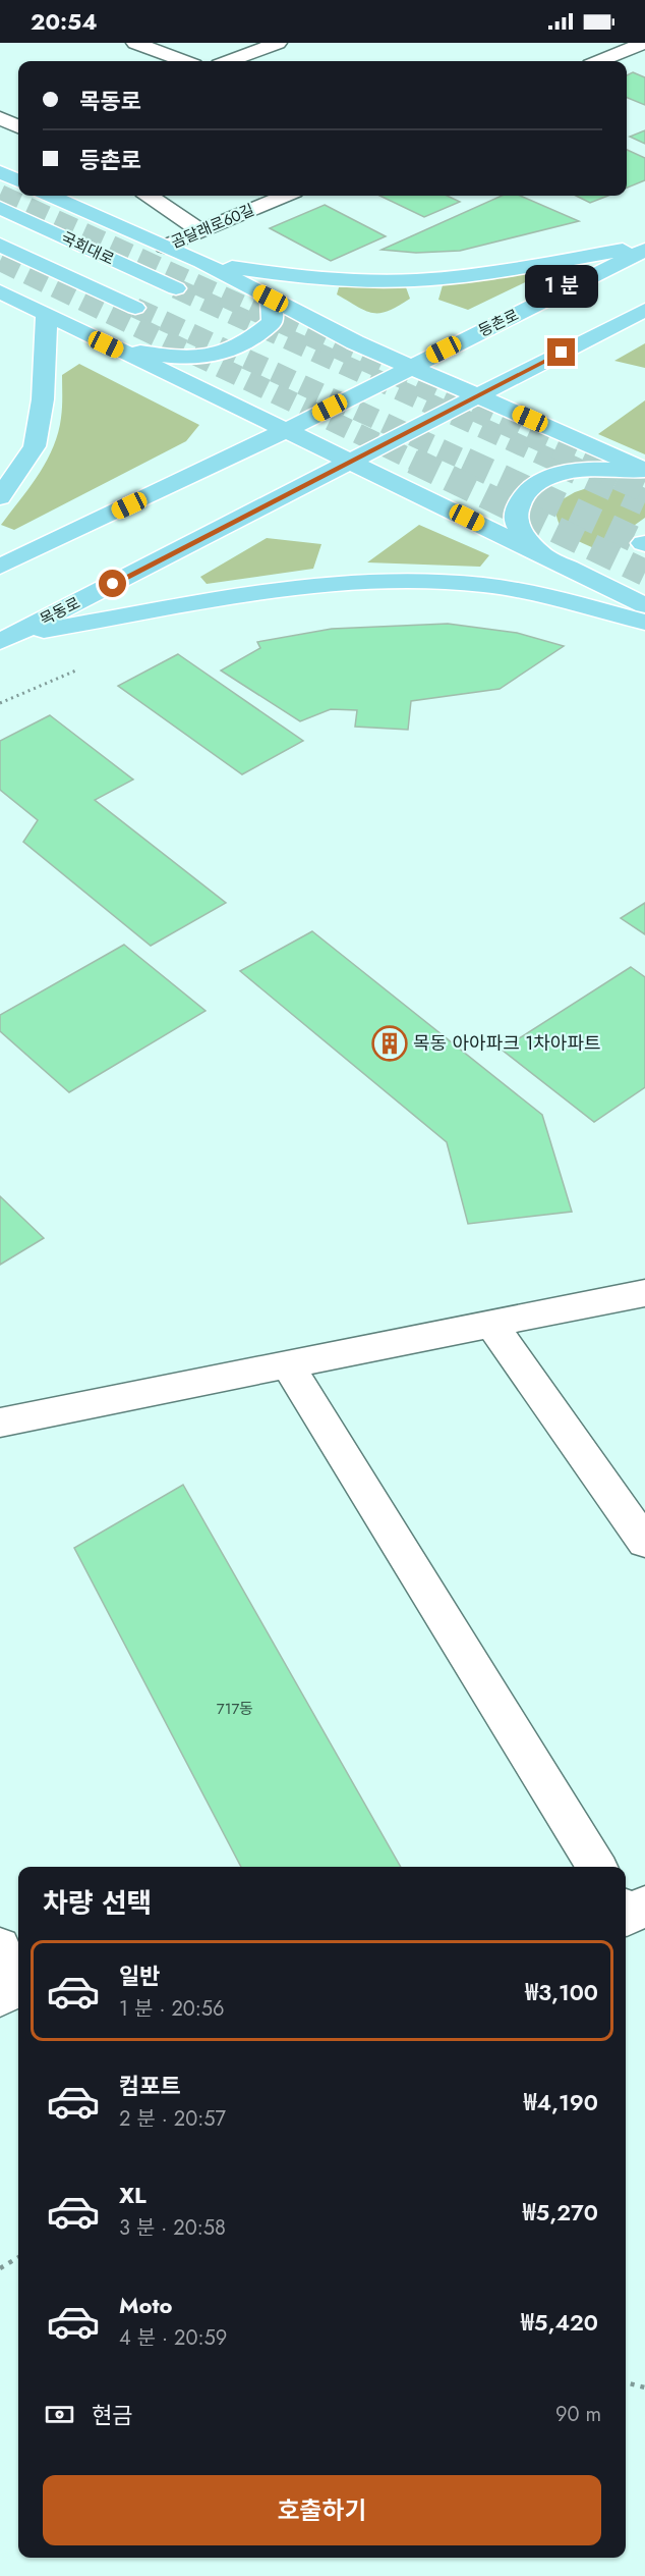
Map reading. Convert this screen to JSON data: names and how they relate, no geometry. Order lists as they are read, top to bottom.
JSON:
{
  "streets": {
    "main road": ["국회대로", "등촌로", "목동로"],
    "street": ["곰달래로60길"]
  },
  "places": {
    "building": ["목동 아아파크 1차아파트"]
  },
  "house_numbers": ["717동"],
  "page": {
    "status": "20:54",
    "banner": ["목동로", "등촌로"],
    "bubble": "1 분",
    "heading": "차량 선택",
    "list": [
      {
        "name": "일반",
        "note": "1 분 · 20:56",
        "value": "₩3,100"
      },
      {
        "name": "컴포트",
        "note": "2 분 · 20:57",
        "value": "₩4,190"
      },
      {
        "name": "XL",
        "note": "3 분 · 20:58",
        "value": "₩5,270"
      },
      {
        "name": "Moto",
        "note": "4 분 · 20:59",
        "value": "₩5,420"
      }
    ],
    "pay": ["현금", "90 m"],
    "buttons": "호출하기"
  }
}
